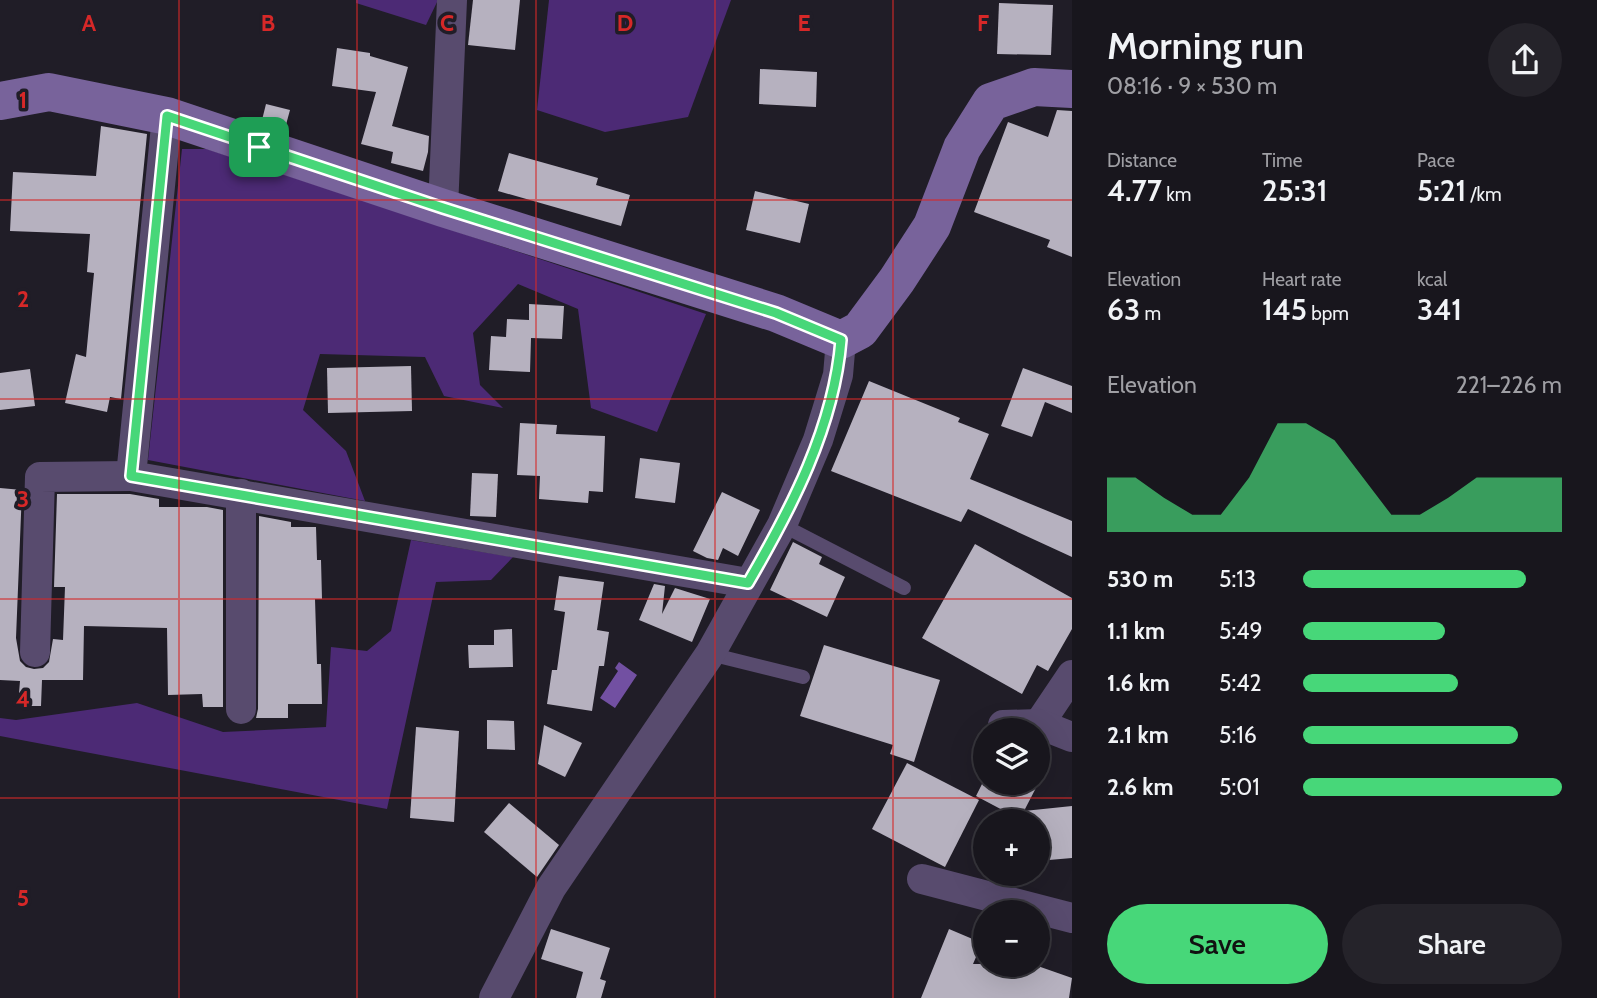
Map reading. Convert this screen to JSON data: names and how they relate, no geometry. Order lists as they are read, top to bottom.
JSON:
{
  "page": {
    "heading": ["Morning run", "08:16 · 9 × 530 m"],
    "stats": [
      ["Distance", "4.77 km"],
      ["Time", "25:31"],
      ["Pace", "5:21 /km"],
      ["Elevation", "63 m"],
      ["Heart rate", "145 bpm"],
      ["kcal", "341"]
    ],
    "chart": ["Elevation", "221–226 m"],
    "list": [
      {
        "name": "530 m",
        "note": "5:13"
      },
      {
        "name": "1.1 km",
        "note": "5:49"
      },
      {
        "name": "1.6 km",
        "note": "5:42"
      },
      {
        "name": "2.1 km",
        "note": "5:16"
      },
      {
        "name": "2.6 km",
        "note": "5:01"
      }
    ],
    "map_buttons": ["+", "−"],
    "buttons": ["Save", "Share"]
  },
  "grid": {
    "columns": [
      "A",
      "B",
      "C",
      "D",
      "E",
      "F"
    ],
    "rows": [
      "1",
      "2",
      "3",
      "4",
      "5"
    ]
  }
}
